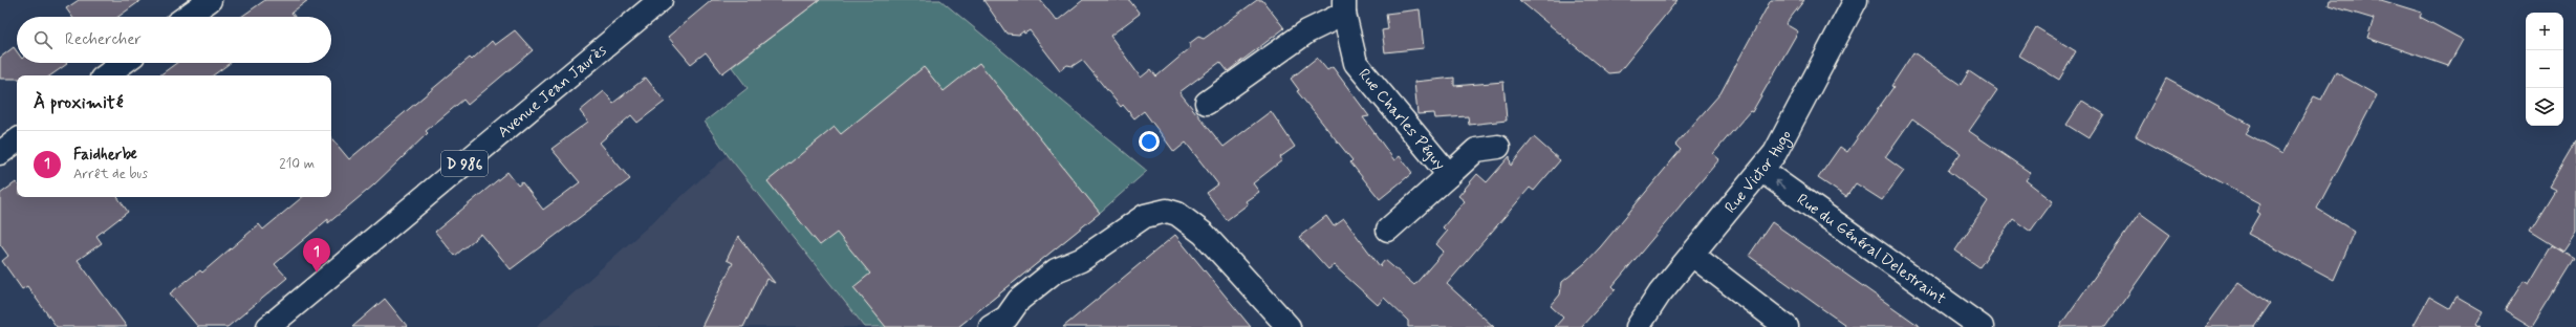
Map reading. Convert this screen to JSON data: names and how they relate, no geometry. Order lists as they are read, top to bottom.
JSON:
{
  "streets": {
    "street": [
      "Avenue Jean Jaurès",
      "Rue Charles Péguy",
      "D 986",
      "Rue Victor Hugo",
      "Rue du Général Delestraint"
    ]
  },
  "crossings": [
    ["Rue Victor Hugo", "Rue du Général Delestraint"]
  ],
  "page": {
    "map_buttons": ["+", "−"],
    "search": "Rechercher",
    "heading": "À proximité",
    "list": [
      {
        "mark": "1",
        "name": "Faidherbe",
        "note": "Arrêt de bus",
        "value": "210 m"
      }
    ],
    "pins": "1"
  }
}
